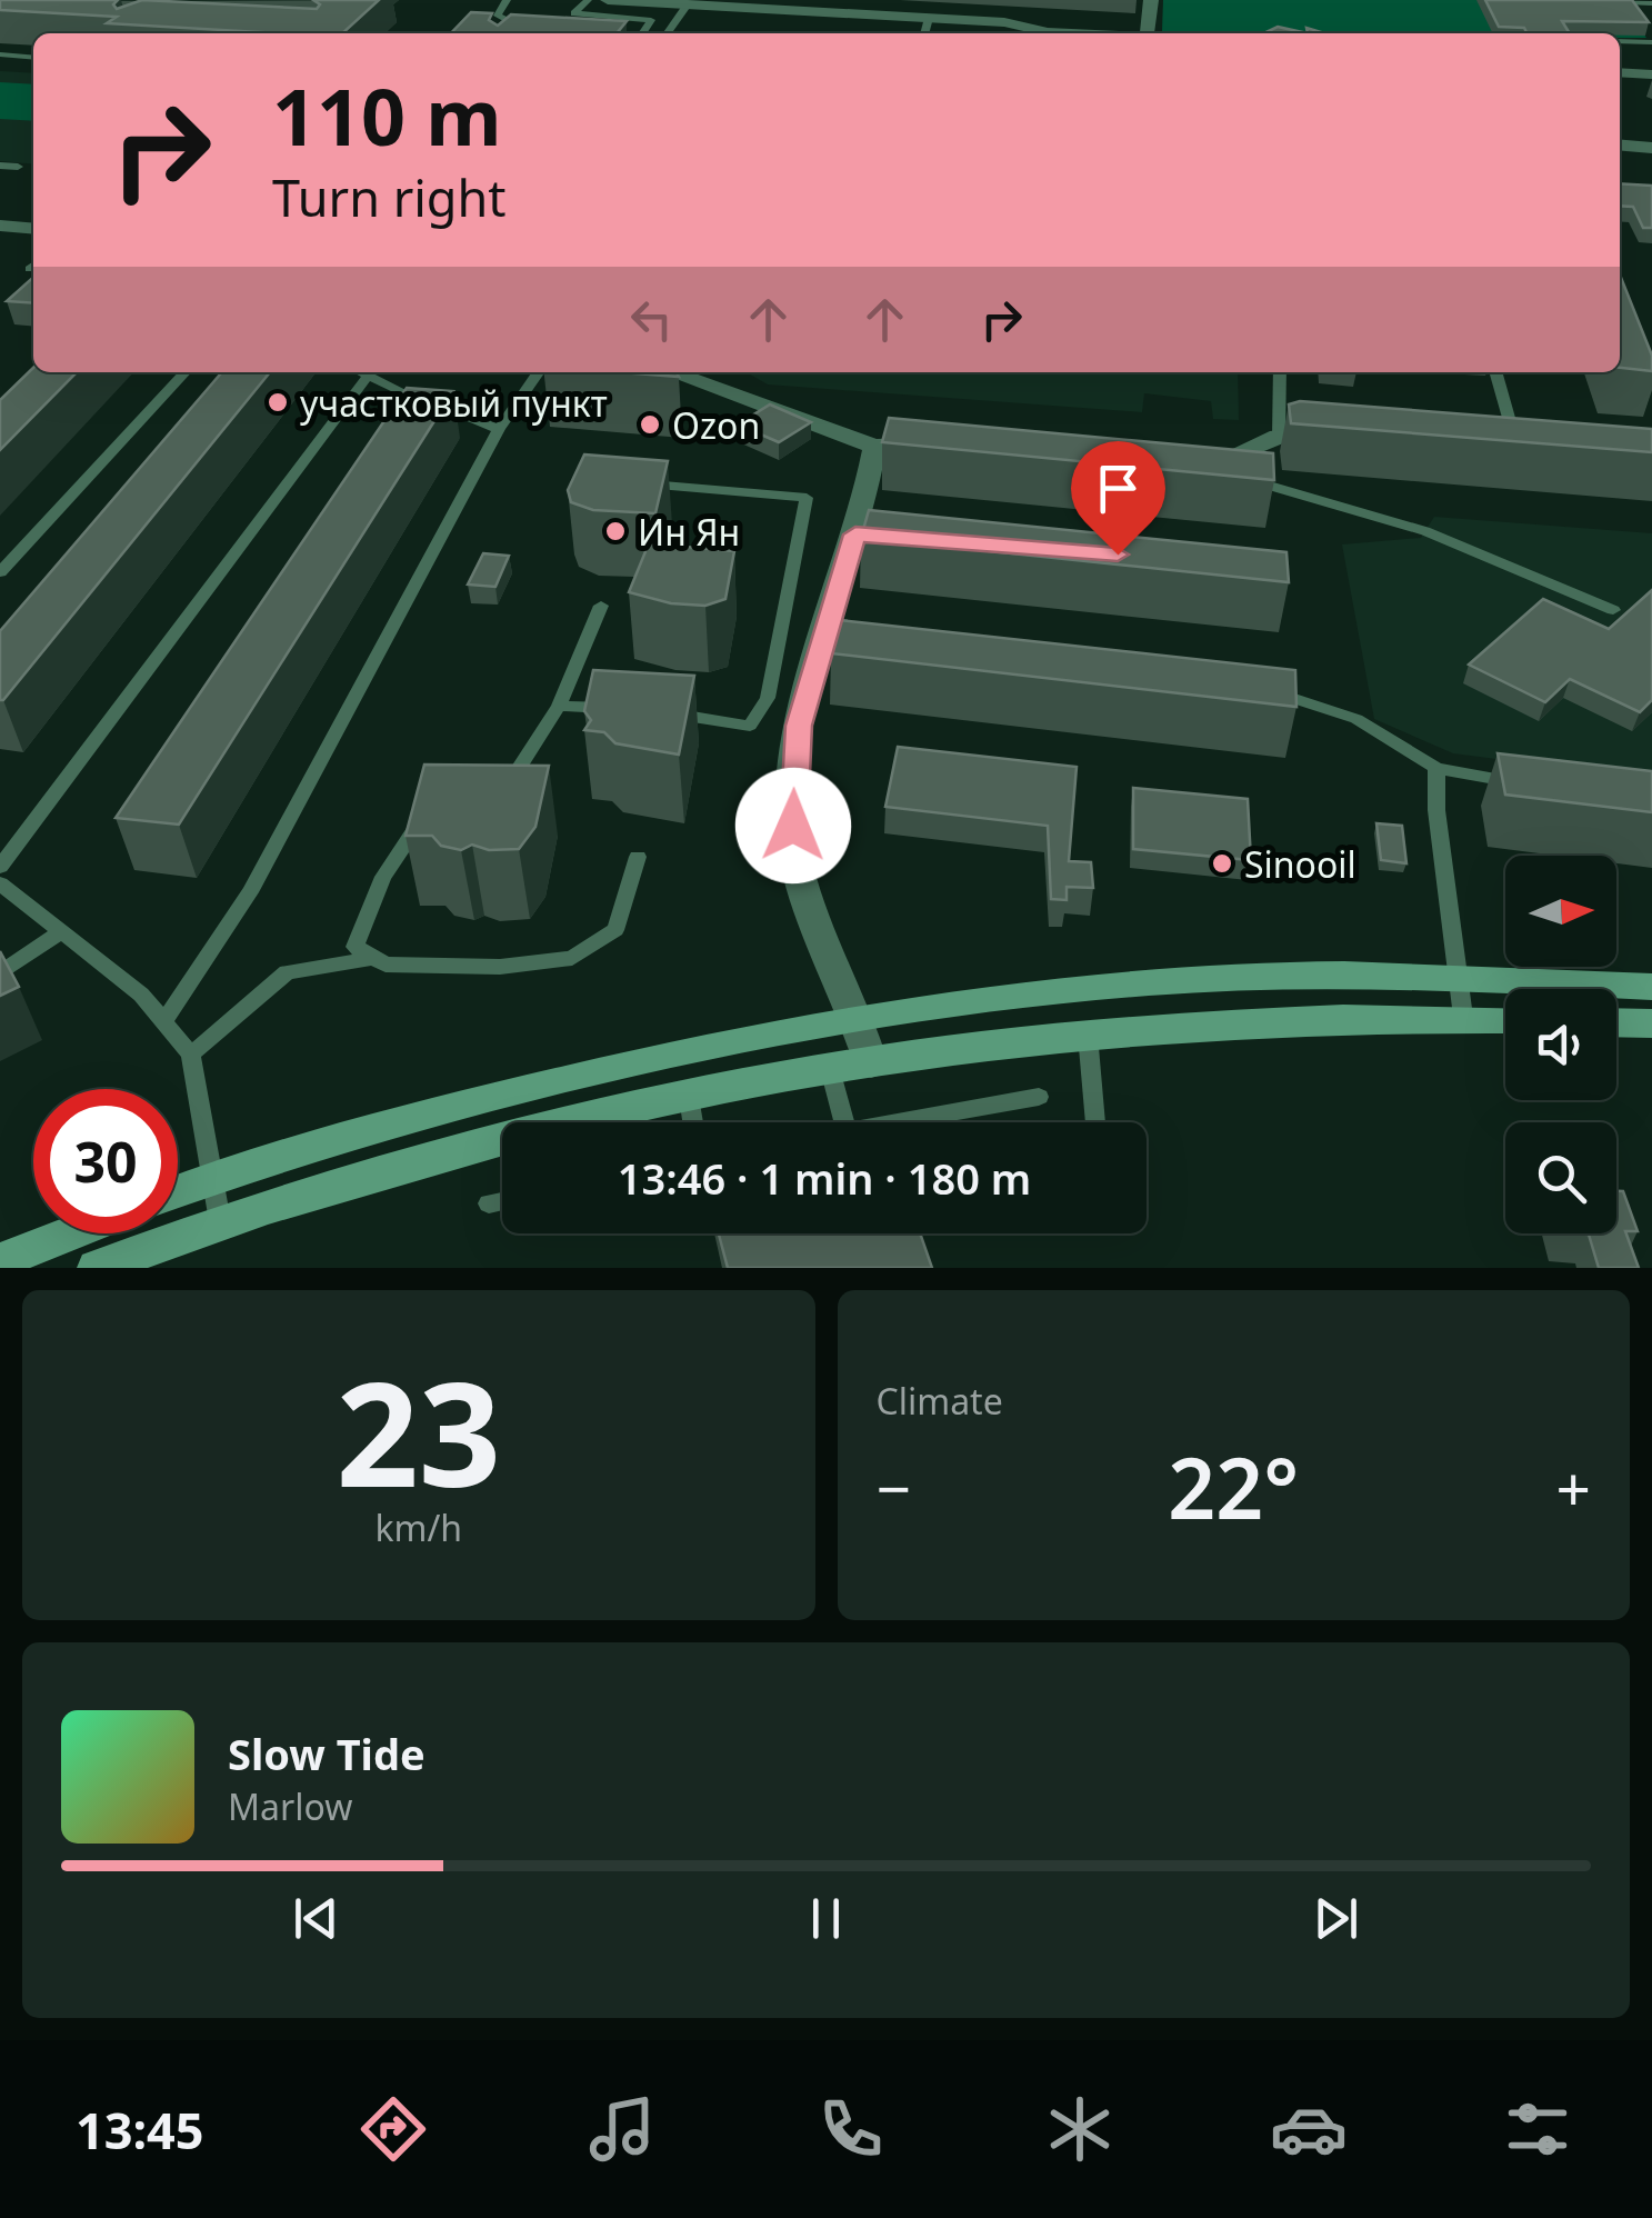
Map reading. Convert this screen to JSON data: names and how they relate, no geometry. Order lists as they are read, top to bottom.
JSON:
{
  "places": [
    "участковый пункт",
    "Ozon",
    "Ин Ян",
    "Sinooil"
  ],
  "north": "right",
  "page": {
    "turn": ["110 m", "Turn right"],
    "limit": "30",
    "trip": "13:46 · 1 min · 180 m",
    "tile": [
      ["23", "km/h"],
      "Climate"
    ],
    "heat": ["−", "22°", "+"],
    "song": ["Slow Tide", "Marlow"],
    "tabs": "13:45"
  }
}
